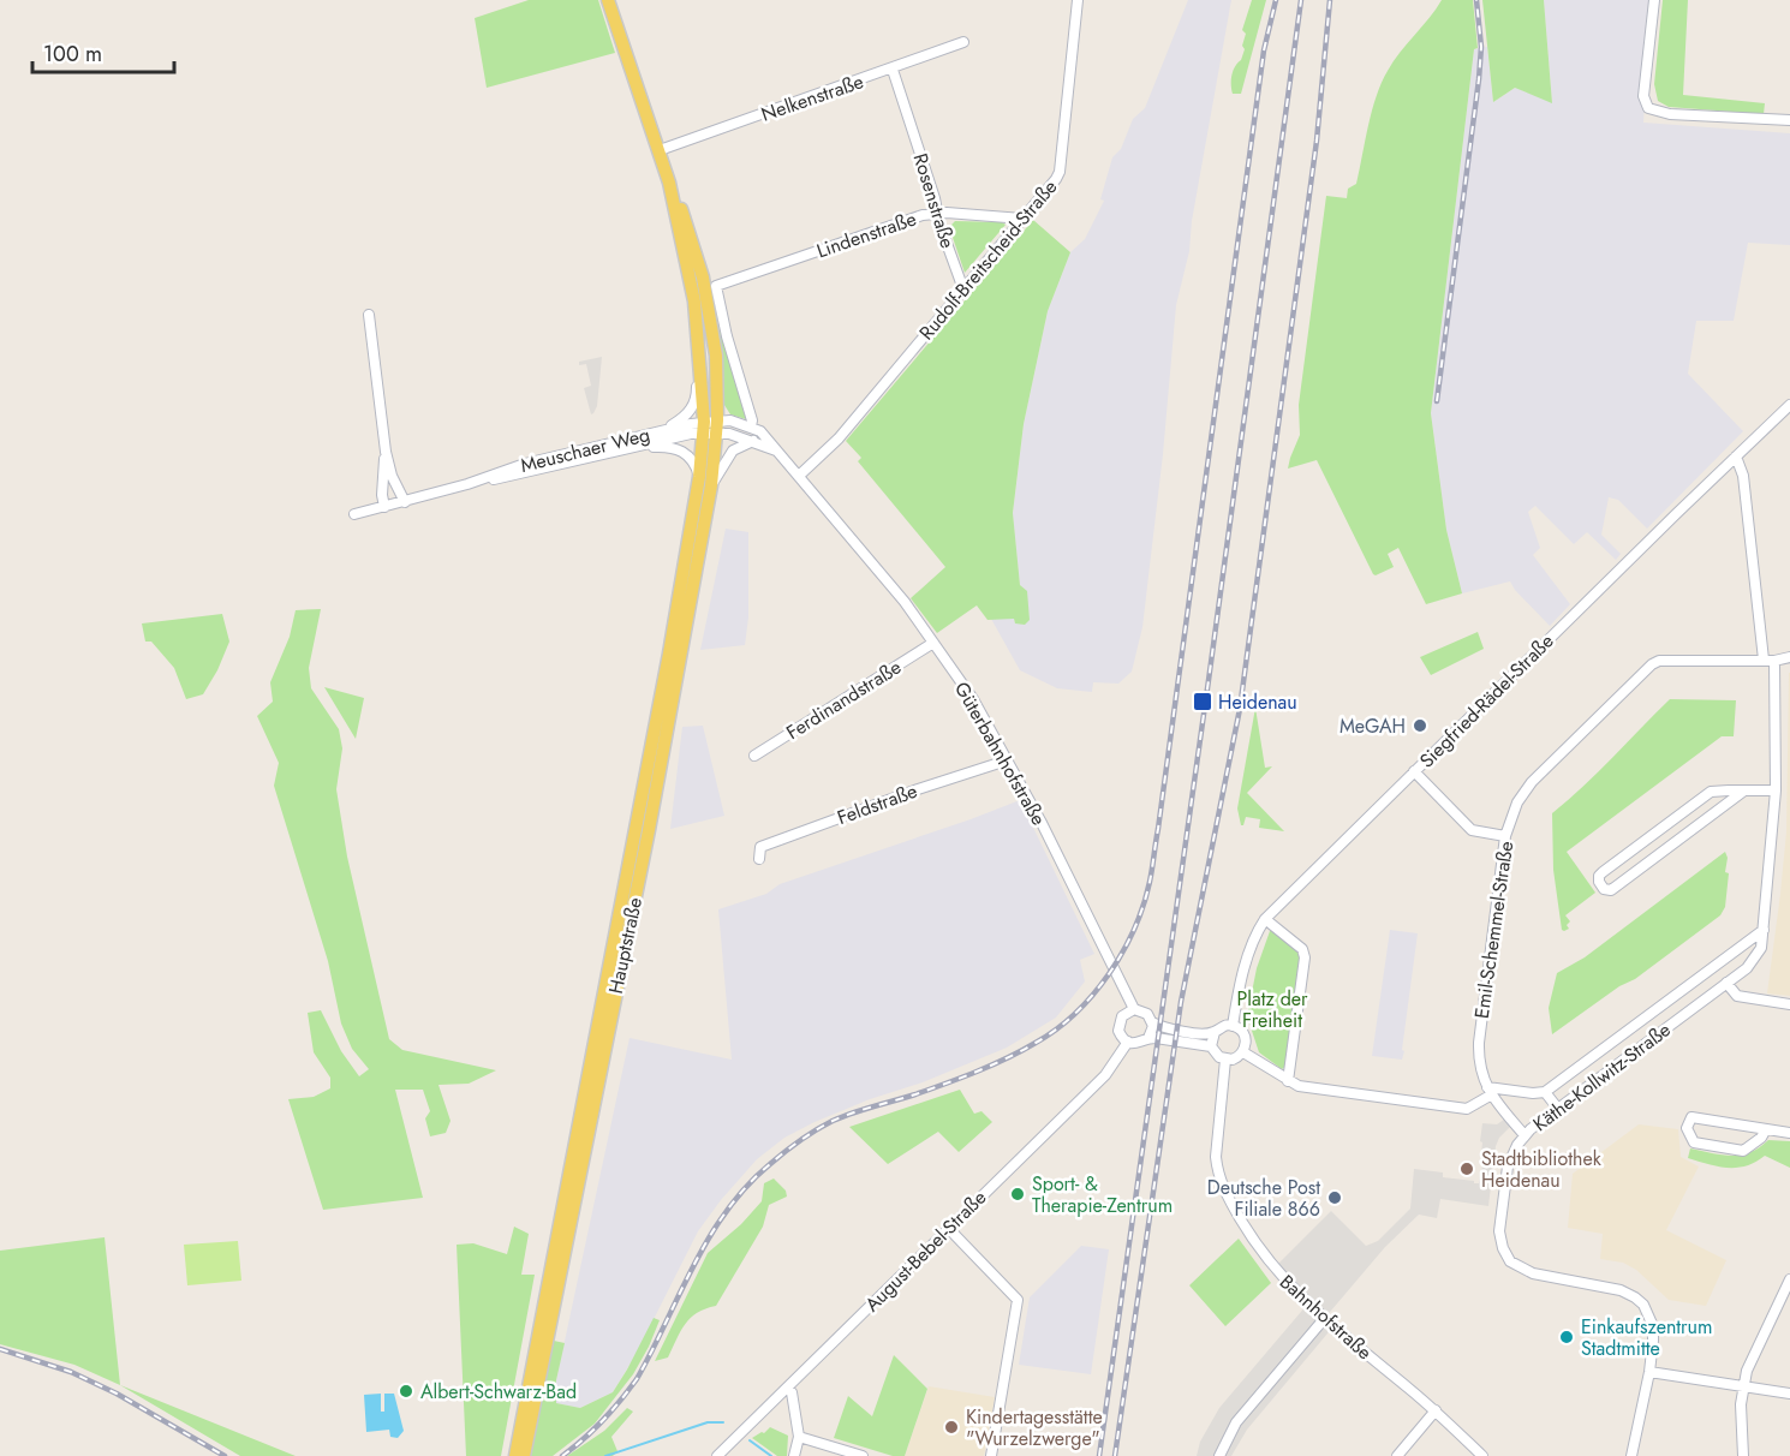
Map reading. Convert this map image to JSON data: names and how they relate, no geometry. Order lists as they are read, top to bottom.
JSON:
{
  "streets": {
    "main road": ["Hauptstraße"],
    "street": [
      "Nelkenstraße",
      "Rosenstraße",
      "Lindenstraße",
      "Rudolf-Breitscheid-Straße",
      "Meuschaer Weg",
      "Ferdinandstraße",
      "Siegfried-Rädel-Straße",
      "Güterbahnhofstraße",
      "Feldstraße",
      "Emil-Schemmel-Straße",
      "Käthe-Kollwitz-Straße",
      "August-Bebel-Straße",
      "Bahnhofstraße"
    ]
  },
  "crossings": [
    ["Nelkenstraße", "Rosenstraße"],
    ["Rosenstraße", "Lindenstraße"],
    ["Rosenstraße", "Rudolf-Breitscheid-Straße"],
    ["Lindenstraße", "Rudolf-Breitscheid-Straße"],
    ["Lindenstraße", "Güterbahnhofstraße"],
    ["Rudolf-Breitscheid-Straße", "Güterbahnhofstraße"],
    ["Meuschaer Weg", "Güterbahnhofstraße"],
    ["Meuschaer Weg", "Hauptstraße"],
    ["Ferdinandstraße", "Güterbahnhofstraße"],
    ["Siegfried-Rädel-Straße", "Käthe-Kollwitz-Straße"],
    ["Siegfried-Rädel-Straße", "Bahnhofstraße"],
    ["Güterbahnhofstraße", "Feldstraße"],
    ["Güterbahnhofstraße", "Hauptstraße"],
    ["Güterbahnhofstraße", "August-Bebel-Straße"],
    ["Emil-Schemmel-Straße", "Käthe-Kollwitz-Straße"]
  ],
  "parks": ["Platz der Freiheit"],
  "places": {
    "transit": ["Heidenau"],
    "other": [
      "MeGAH",
      "Stadtbibliothek Heidenau",
      "Sport- & Therapie-Zentrum",
      "Deutsche Post Filiale 866",
      "Einkaufszentrum Stadtmitte",
      "Albert-Schwarz-Bad",
      "Kindertagesstätte \"Wurzelzwerge\""
    ]
  },
  "scale_bar": "100 m"
}
